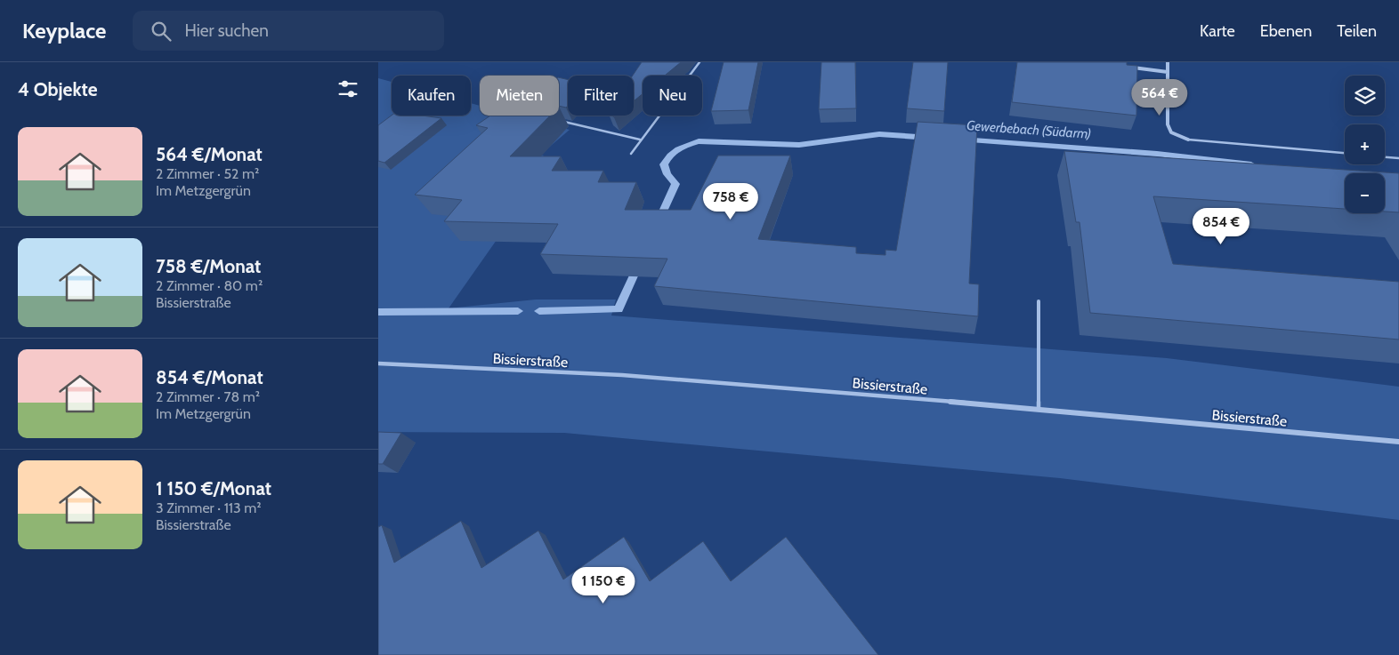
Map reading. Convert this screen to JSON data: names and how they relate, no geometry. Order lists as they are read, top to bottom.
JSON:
{
  "streets": {
    "street": ["Bissierstraße"]
  },
  "water": ["Gewerbebach (Südarm)"],
  "page": {
    "header": "Keyplace",
    "search": "Hier suchen",
    "nav": ["Karte", "Ebenen", "Teilen"],
    "heading": "4 Objekte",
    "map_buttons": ["+", "−"],
    "chip": [
      "Kaufen",
      "Mieten",
      "Filter",
      "Neu"
    ],
    "price": [
      "564 €",
      "758 €",
      "854 €",
      "1 150 €"
    ],
    "list": [
      {
        "name": "564 €/Monat",
        "note": "2 Zimmer · 52 m² · Im Metzgergrün"
      },
      {
        "name": "758 €/Monat",
        "note": "2 Zimmer · 80 m² · Bissierstraße"
      },
      {
        "name": "854 €/Monat",
        "note": "2 Zimmer · 78 m² · Im Metzgergrün"
      },
      {
        "name": "1 150 €/Monat",
        "note": "3 Zimmer · 113 m² · Bissierstraße"
      }
    ]
  }
}
